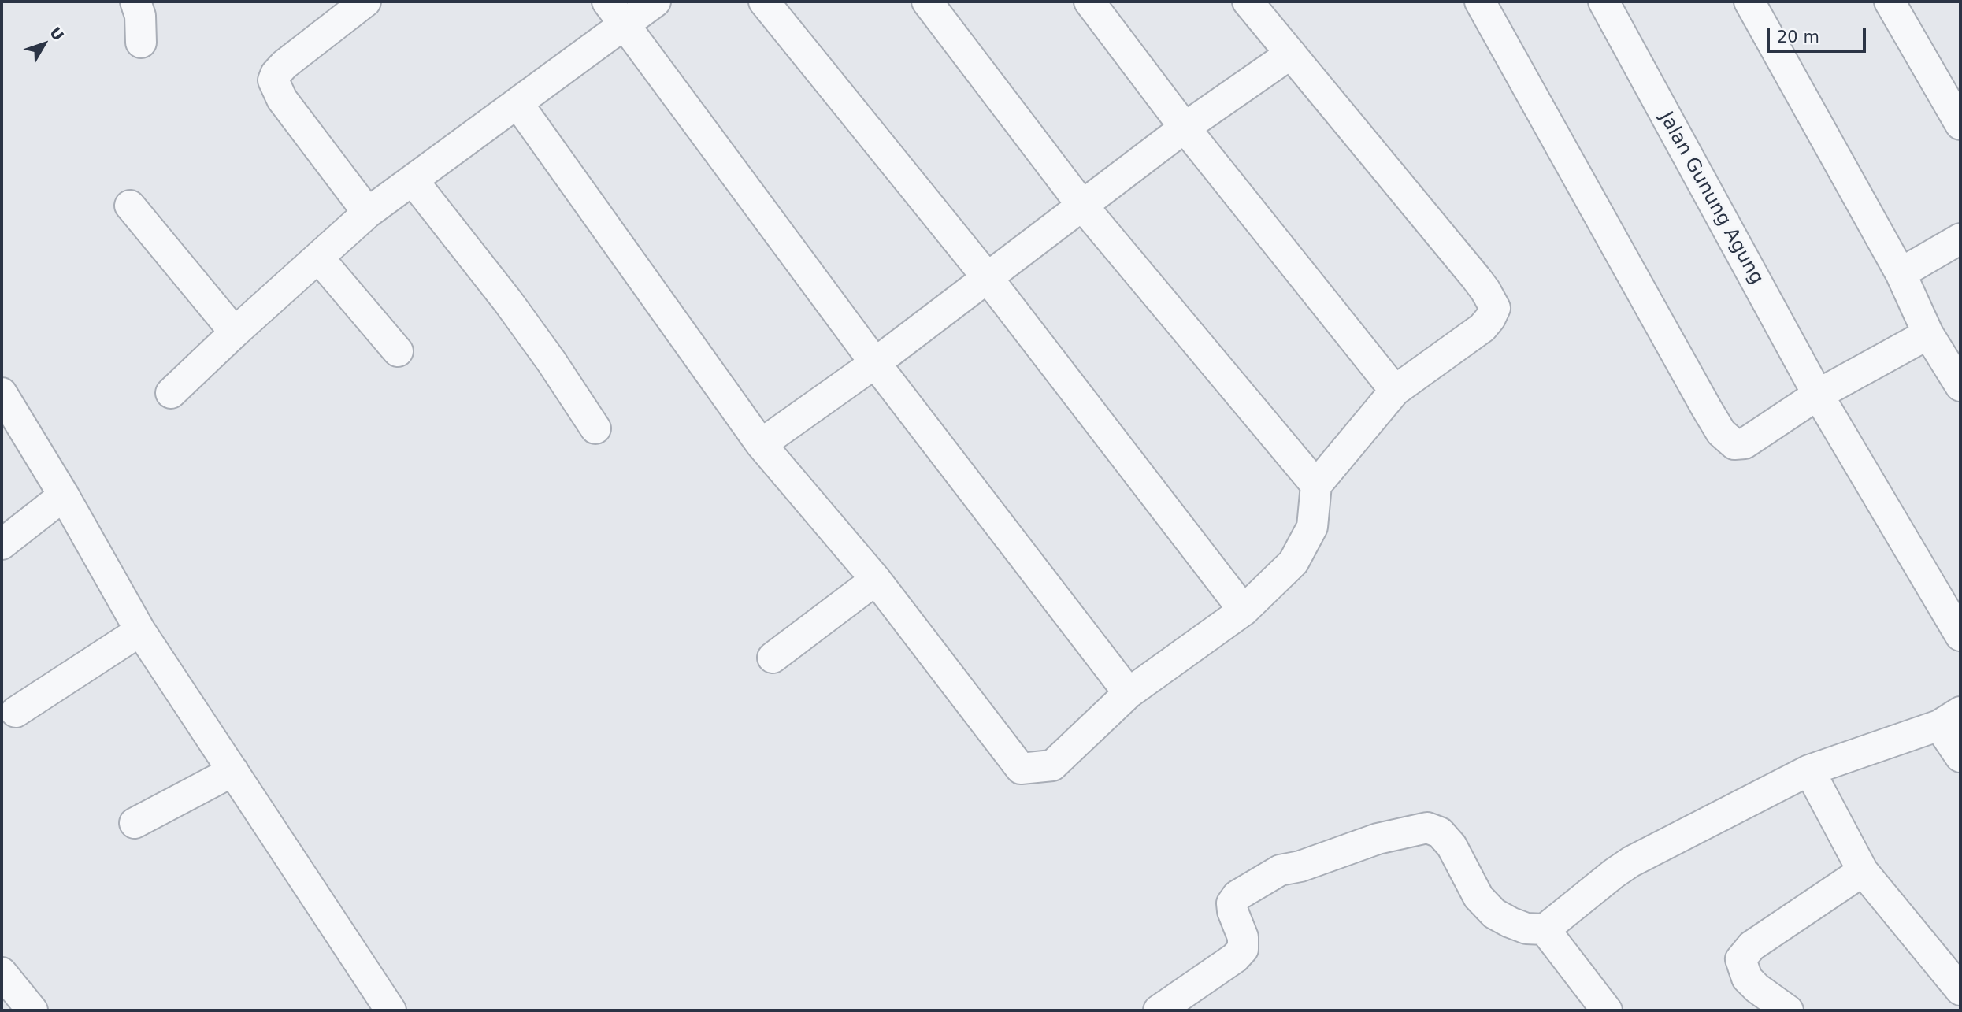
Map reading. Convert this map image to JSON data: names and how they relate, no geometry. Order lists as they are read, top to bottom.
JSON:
{
  "streets": {
    "street": ["Jalan Gunung Agung"]
  },
  "scale_bar": "20 m",
  "north": "top right"
}
